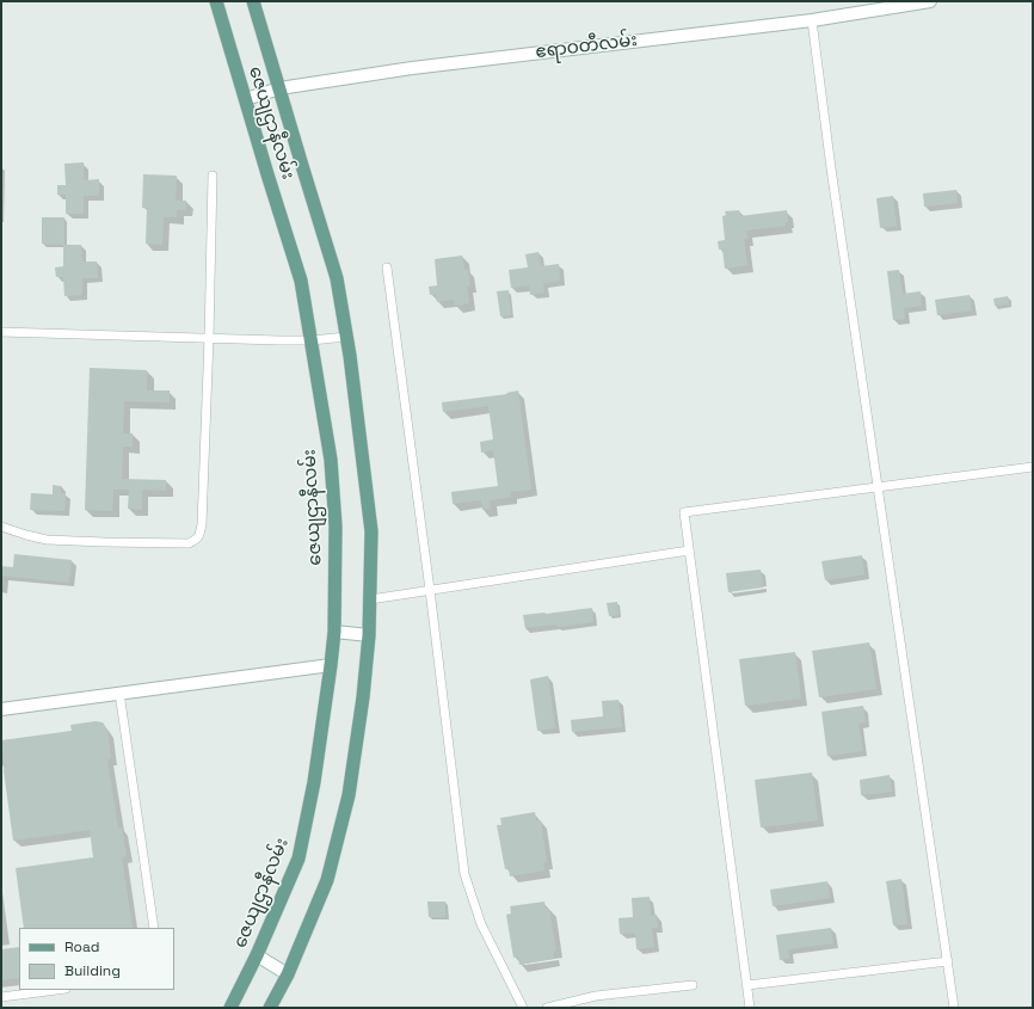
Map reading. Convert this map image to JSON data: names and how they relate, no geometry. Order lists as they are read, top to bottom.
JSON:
{
  "streets": {
    "main road": ["ဇေယျဌာနီလမ်း"],
    "street": ["ဧရာဝတီလမ်း"]
  },
  "crossings": [
    ["ဧရာဝတီလမ်း", "ဇေယျဌာနီလမ်း"]
  ],
  "legend": ["Road", "Building"]
}
